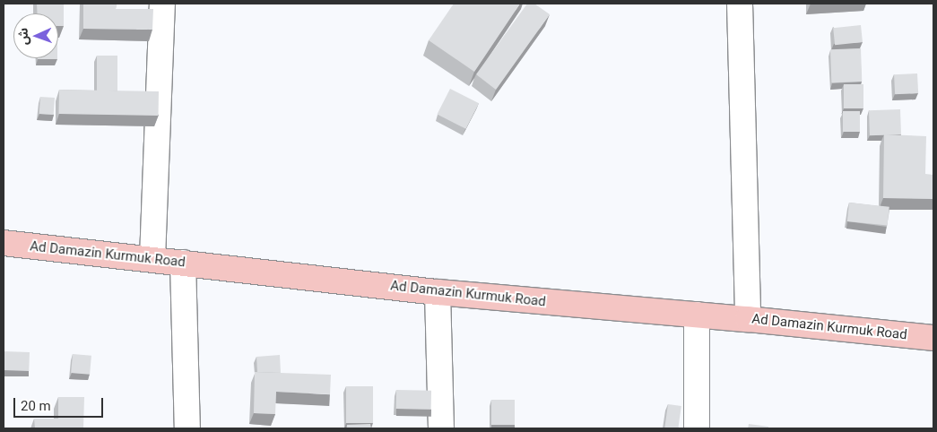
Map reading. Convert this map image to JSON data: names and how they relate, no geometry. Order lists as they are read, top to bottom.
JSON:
{
  "streets": {
    "highway": ["Ad Damazin Kurmuk Road"]
  },
  "scale_bar": "20 m",
  "north": "left"
}
